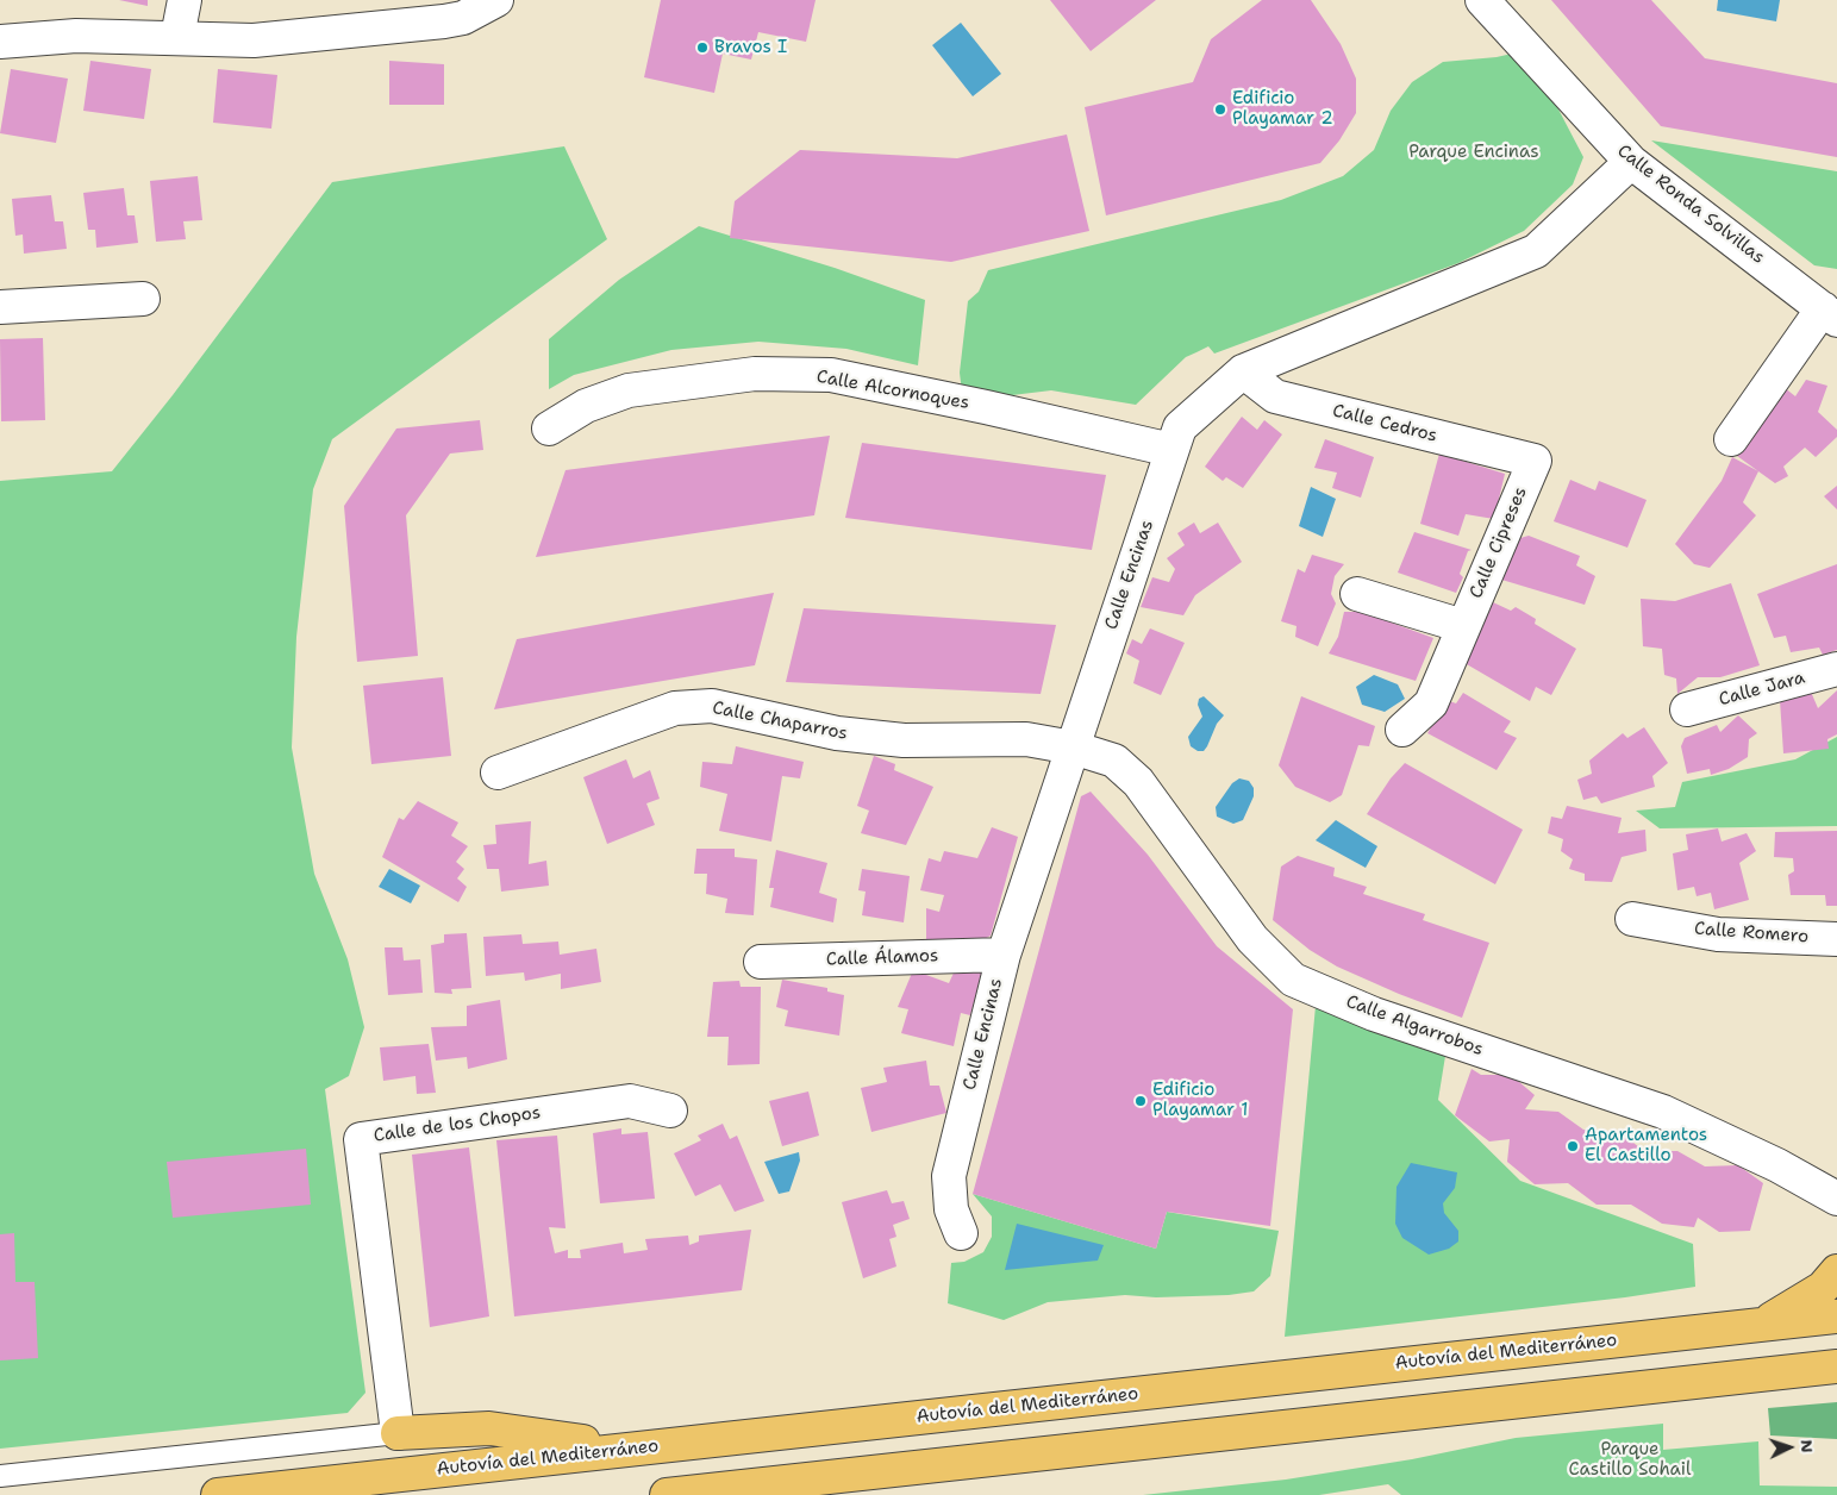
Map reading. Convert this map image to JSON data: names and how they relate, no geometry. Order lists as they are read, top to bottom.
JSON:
{
  "streets": {
    "highway": ["Autovía del Mediterráneo"],
    "street": [
      "Calle Ronda Solvillas",
      "Calle Alcornoques",
      "Calle Cedros",
      "Calle Cipreses",
      "Calle Encinas",
      "Calle Jara",
      "Calle Chaparros",
      "Calle Romero",
      "Calle Álamos",
      "Calle Algarrobos",
      "Calle de los Chopos"
    ]
  },
  "crossings": [
    ["Calle Ronda Solvillas", "Calle Encinas"],
    ["Calle Alcornoques", "Calle Encinas"],
    ["Calle Cedros", "Calle Cipreses"],
    ["Calle Cedros", "Calle Encinas"],
    ["Calle Encinas", "Calle Chaparros"],
    ["Calle Encinas", "Calle Álamos"],
    ["Calle Encinas", "Calle Algarrobos"],
    ["Calle Chaparros", "Calle Algarrobos"]
  ],
  "parks": ["Parque Encinas", "Parque Castillo Sohail"],
  "places": [
    "Bravos I",
    "Edificio Playamar 2",
    "Edificio Playamar 1",
    "Apartamentos El Castillo"
  ],
  "north": "right"
}
